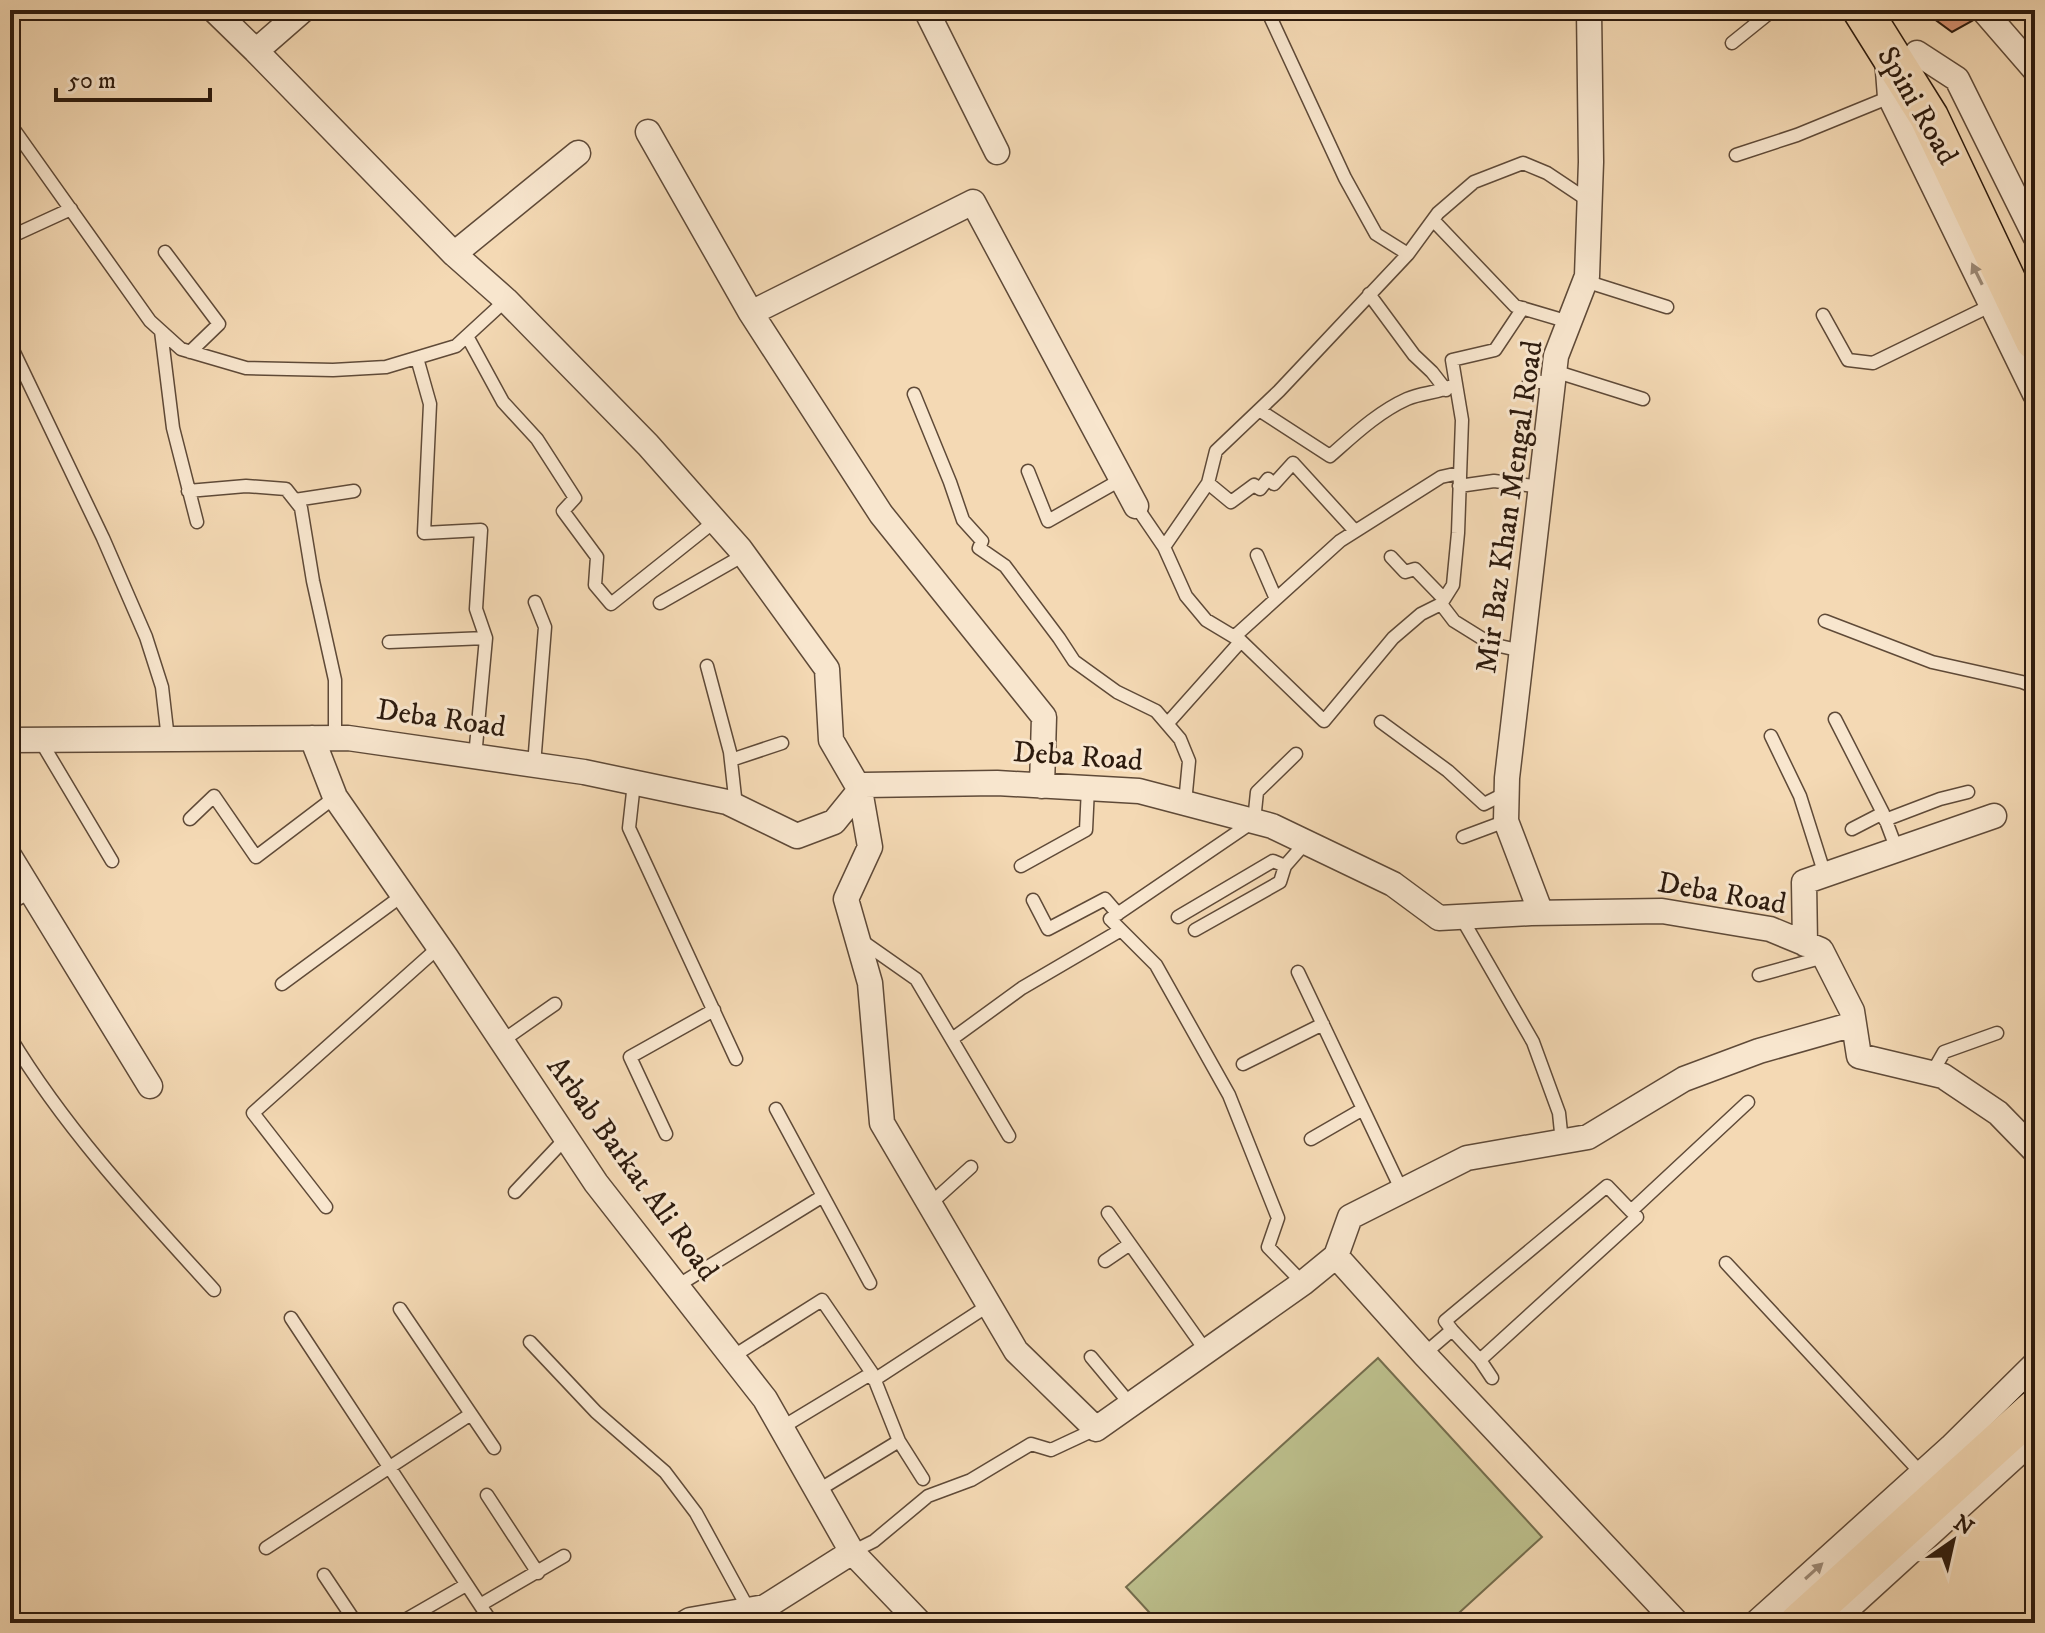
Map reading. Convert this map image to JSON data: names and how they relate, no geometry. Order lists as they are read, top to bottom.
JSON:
{
  "streets": {
    "main road": ["Spini Road"],
    "street": ["Mir Baz Khan Mengal Road", "Deba Road", "Arbab Barkat Ali Road"]
  },
  "crossings": [
    ["Mir Baz Khan Mengal Road", "Deba Road"],
    ["Deba Road", "Arbab Barkat Ali Road"]
  ],
  "scale_bar": "50 m",
  "north": "top right"
}
